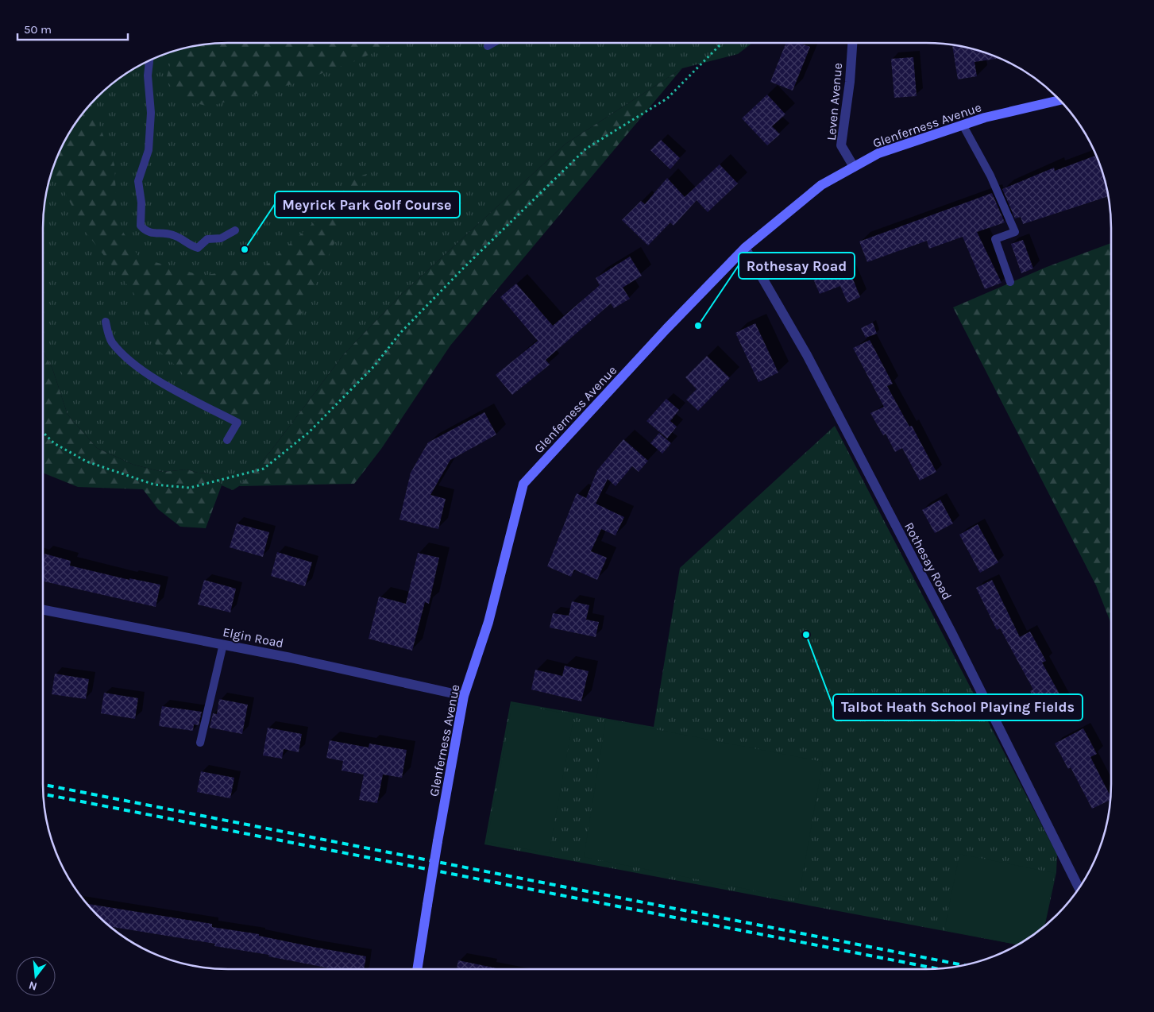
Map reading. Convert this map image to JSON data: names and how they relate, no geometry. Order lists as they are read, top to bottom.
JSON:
{
  "streets": {
    "street": [
      "Leven Avenue",
      "Glenferness Avenue",
      "Rothesay Road",
      "Elgin Road"
    ]
  },
  "crossings": [
    ["Leven Avenue", "Glenferness Avenue"],
    ["Glenferness Avenue", "Rothesay Road"],
    ["Glenferness Avenue", "Elgin Road"]
  ],
  "places": ["Meyrick Park Golf Course", "Rothesay Road", "Talbot Heath School Playing Fields"],
  "scale_bar": "50 m",
  "north": "bottom"
}
